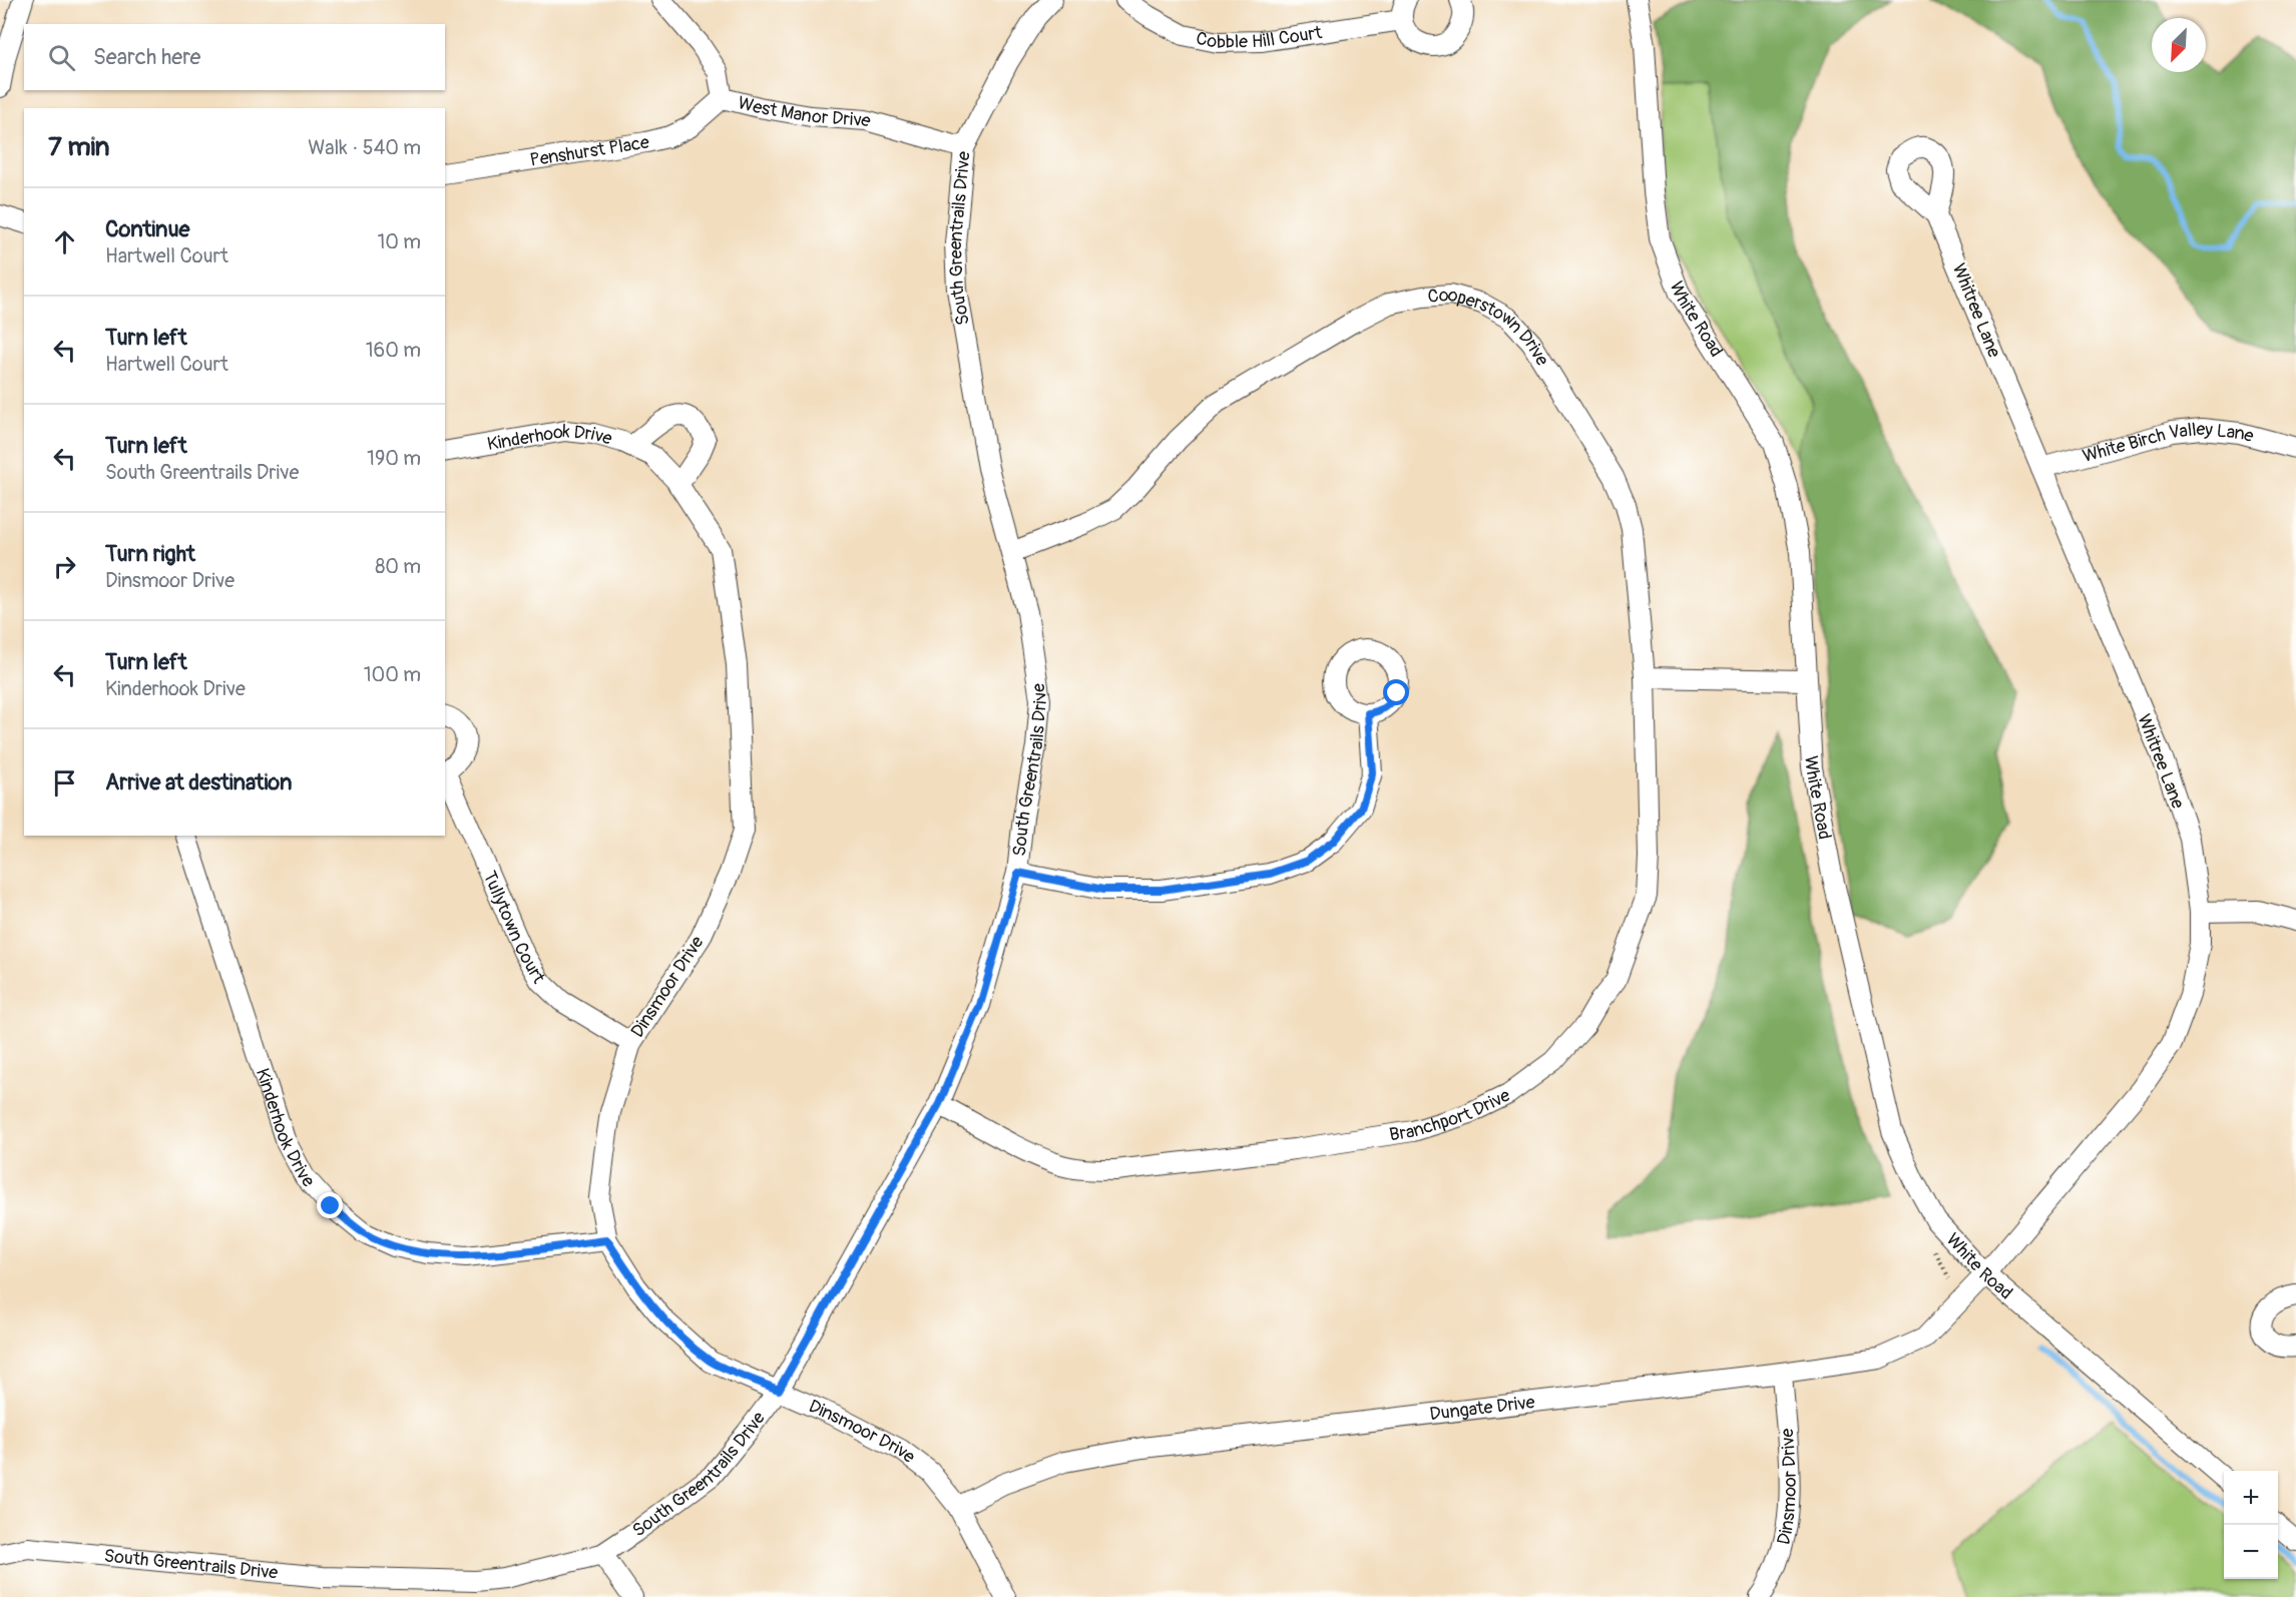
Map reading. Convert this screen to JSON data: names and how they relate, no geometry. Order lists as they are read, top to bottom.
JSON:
{
  "streets": {
    "street": [
      "Cobble Hill Court",
      "West Manor Drive",
      "Penshurst Place",
      "South Greentrails Drive",
      "Whitree Lane",
      "White Road",
      "Cooperstown Drive",
      "Kinderhook Drive",
      "White Birch Valley Lane",
      "Tullytown Court",
      "Dinsmoor Drive",
      "Branchport Drive",
      "Dungate Drive"
    ]
  },
  "crossings": [
    ["West Manor Drive", "Penshurst Place"],
    ["West Manor Drive", "South Greentrails Drive"],
    ["South Greentrails Drive", "Cooperstown Drive"],
    ["South Greentrails Drive", "Dinsmoor Drive"],
    ["South Greentrails Drive", "Branchport Drive"],
    ["Whitree Lane", "White Road"],
    ["Whitree Lane", "White Birch Valley Lane"],
    ["Whitree Lane", "Dungate Drive"],
    ["White Road", "Dungate Drive"],
    ["Cooperstown Drive", "Branchport Drive"],
    ["Kinderhook Drive", "Dinsmoor Drive"],
    ["Tullytown Court", "Dinsmoor Drive"],
    ["Dinsmoor Drive", "Dungate Drive"]
  ],
  "north": "bottom left",
  "page": {
    "search": "Search here",
    "heading": ["7 min", "Walk · 540 m"],
    "list": [
      ["Continue", "Hartwell Court", "10 m"],
      ["Turn left", "Hartwell Court", "160 m"],
      ["Turn left", "South Greentrails Drive", "190 m"],
      ["Turn right", "Dinsmoor Drive", "80 m"],
      ["Turn left", "Kinderhook Drive", "100 m"],
      "Arrive at destination"
    ],
    "map_buttons": ["+", "−"]
  }
}
